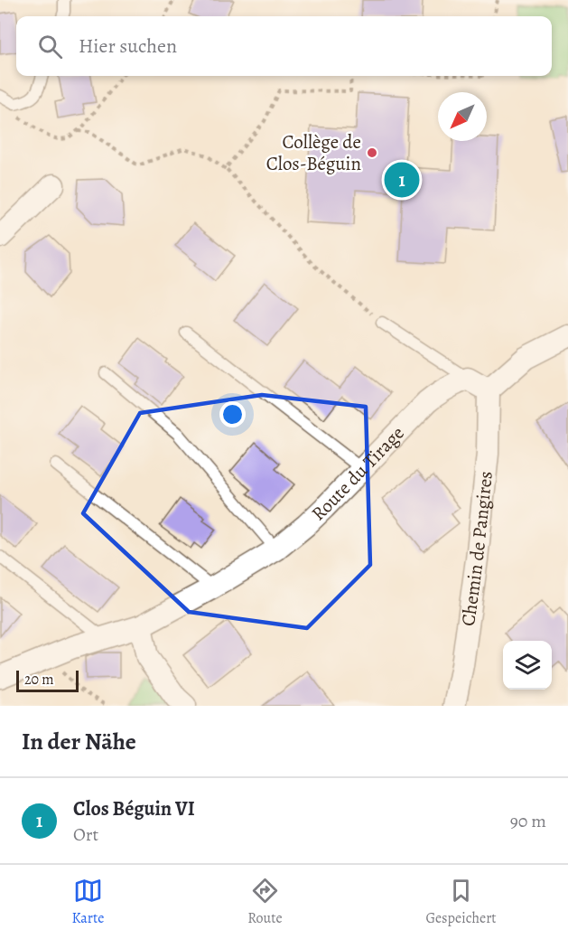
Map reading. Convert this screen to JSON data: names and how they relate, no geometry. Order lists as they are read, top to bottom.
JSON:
{
  "streets": {
    "street": ["Route du Tirage", "Chemin de Pangires"]
  },
  "places": ["Collège de Clos-Béguin"],
  "scale_bar": "20 m",
  "north": "bottom left",
  "page": {
    "search": "Hier suchen",
    "pins": "1",
    "scale": "20 m",
    "heading": "In der Nähe",
    "list": [
      {
        "mark": "1",
        "name": "Clos Béguin VI",
        "note": "Ort",
        "value": "90 m"
      }
    ],
    "nav": ["Karte", "Route", "Gespeichert"]
  }
}
